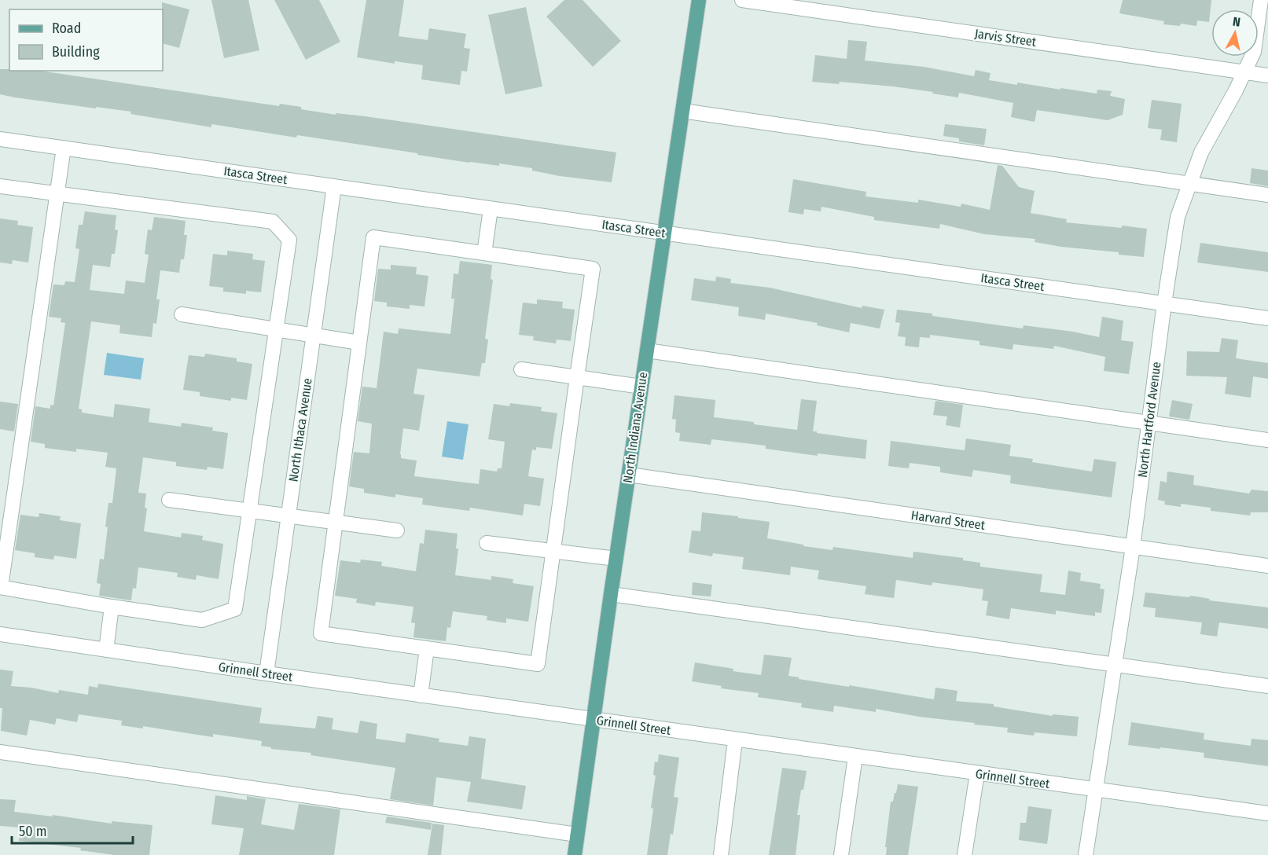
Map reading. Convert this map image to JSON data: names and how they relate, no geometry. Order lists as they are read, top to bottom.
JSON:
{
  "streets": {
    "main road": ["North Indiana Avenue"],
    "street": [
      "Jarvis Street",
      "Itasca Street",
      "North Hartford Avenue",
      "North Ithaca Avenue",
      "Harvard Street",
      "Grinnell Street"
    ]
  },
  "crossings": [
    ["Jarvis Street", "North Hartford Avenue"],
    ["Itasca Street", "North Hartford Avenue"],
    ["Itasca Street", "North Indiana Avenue"],
    ["Itasca Street", "North Ithaca Avenue"],
    ["North Hartford Avenue", "Harvard Street"],
    ["North Hartford Avenue", "Grinnell Street"],
    ["North Indiana Avenue", "Harvard Street"],
    ["North Indiana Avenue", "Grinnell Street"],
    ["North Ithaca Avenue", "Grinnell Street"]
  ],
  "legend": ["Road", "Building"],
  "scale_bar": "50 m",
  "north": "top"
}
